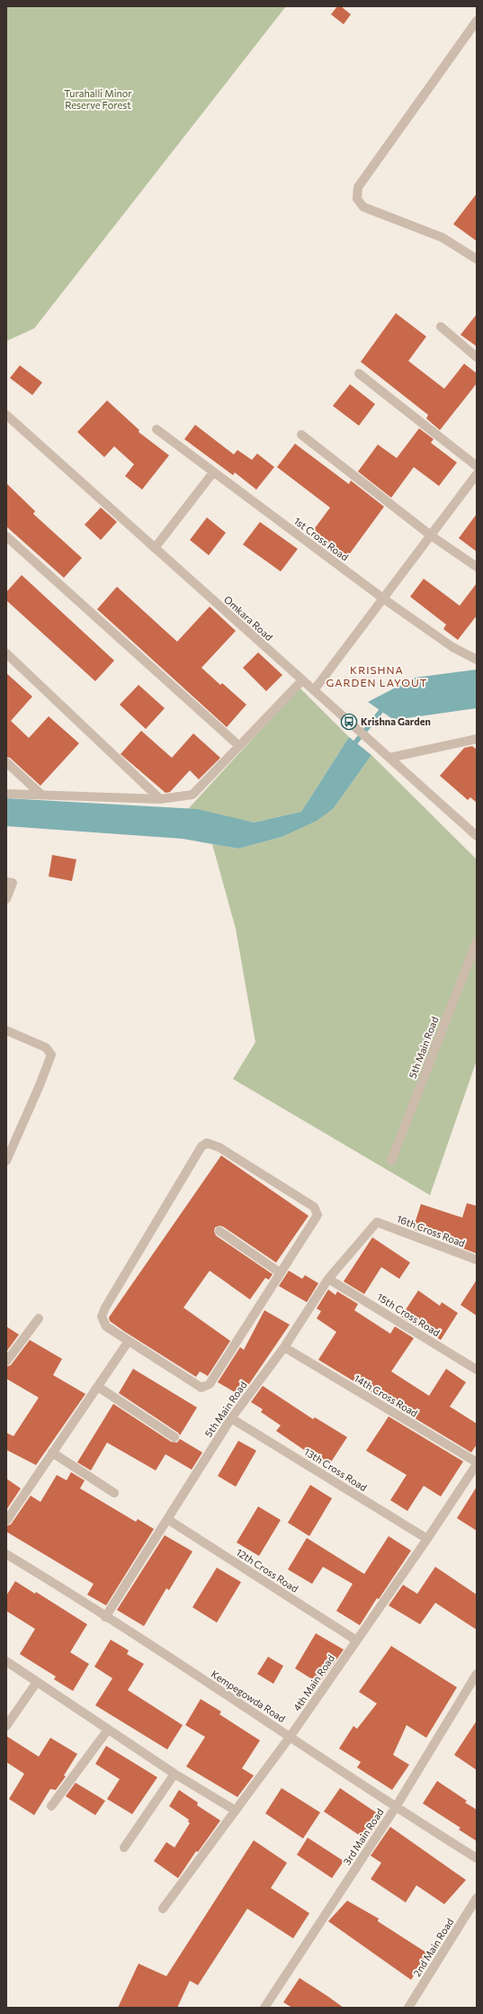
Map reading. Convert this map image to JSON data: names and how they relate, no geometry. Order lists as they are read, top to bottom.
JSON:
{
  "streets": {
    "street": [
      "1st Cross Road",
      "Omkara Road",
      "5th Main Road",
      "16th Cross Road",
      "15th Cross Road",
      "14th Cross Road",
      "13th Cross Road",
      "12th Cross Road",
      "4th Main Road",
      "Kempegowda Road",
      "3rd Main Road",
      "2nd Main Road"
    ]
  },
  "crossings": [
    ["5th Main Road", "16th Cross Road"],
    ["5th Main Road", "15th Cross Road"],
    ["5th Main Road", "14th Cross Road"],
    ["5th Main Road", "13th Cross Road"],
    ["5th Main Road", "12th Cross Road"],
    ["5th Main Road", "Kempegowda Road"],
    ["14th Cross Road", "4th Main Road"],
    ["13th Cross Road", "4th Main Road"],
    ["12th Cross Road", "4th Main Road"],
    ["4th Main Road", "Kempegowda Road"],
    ["Kempegowda Road", "3rd Main Road"]
  ],
  "districts": ["KRISHNA GARDEN LAYOUT"],
  "parks": ["Turahalli Minor Reserve Forest"],
  "places": {
    "bus stop": ["Krishna Garden"]
  }
}
